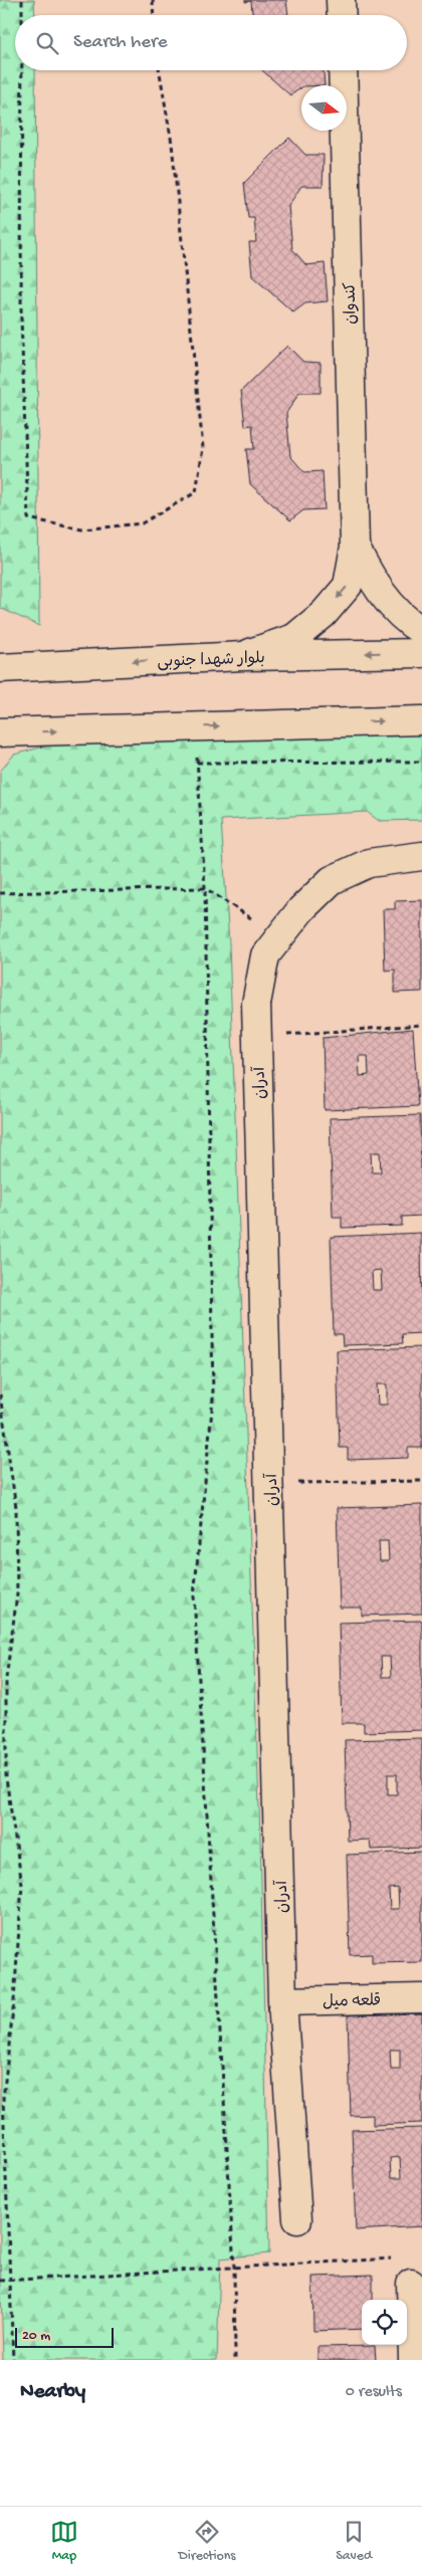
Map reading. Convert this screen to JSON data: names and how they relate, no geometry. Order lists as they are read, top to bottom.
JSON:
{
  "streets": {
    "street": [
      "کندوان",
      "بلوار شهدا جنوبی",
      "آدران",
      "قلعه میل"
    ]
  },
  "crossings": [
    ["کندوان", "بلوار شهدا جنوبی"],
    ["آدران", "قلعه میل"]
  ],
  "scale_bar": "20 m",
  "north": "right",
  "page": {
    "search": "Search here",
    "scale": "20 m",
    "heading": ["Nearby", "0 results"],
    "nav": ["Map", "Directions", "Saved"]
  }
}
